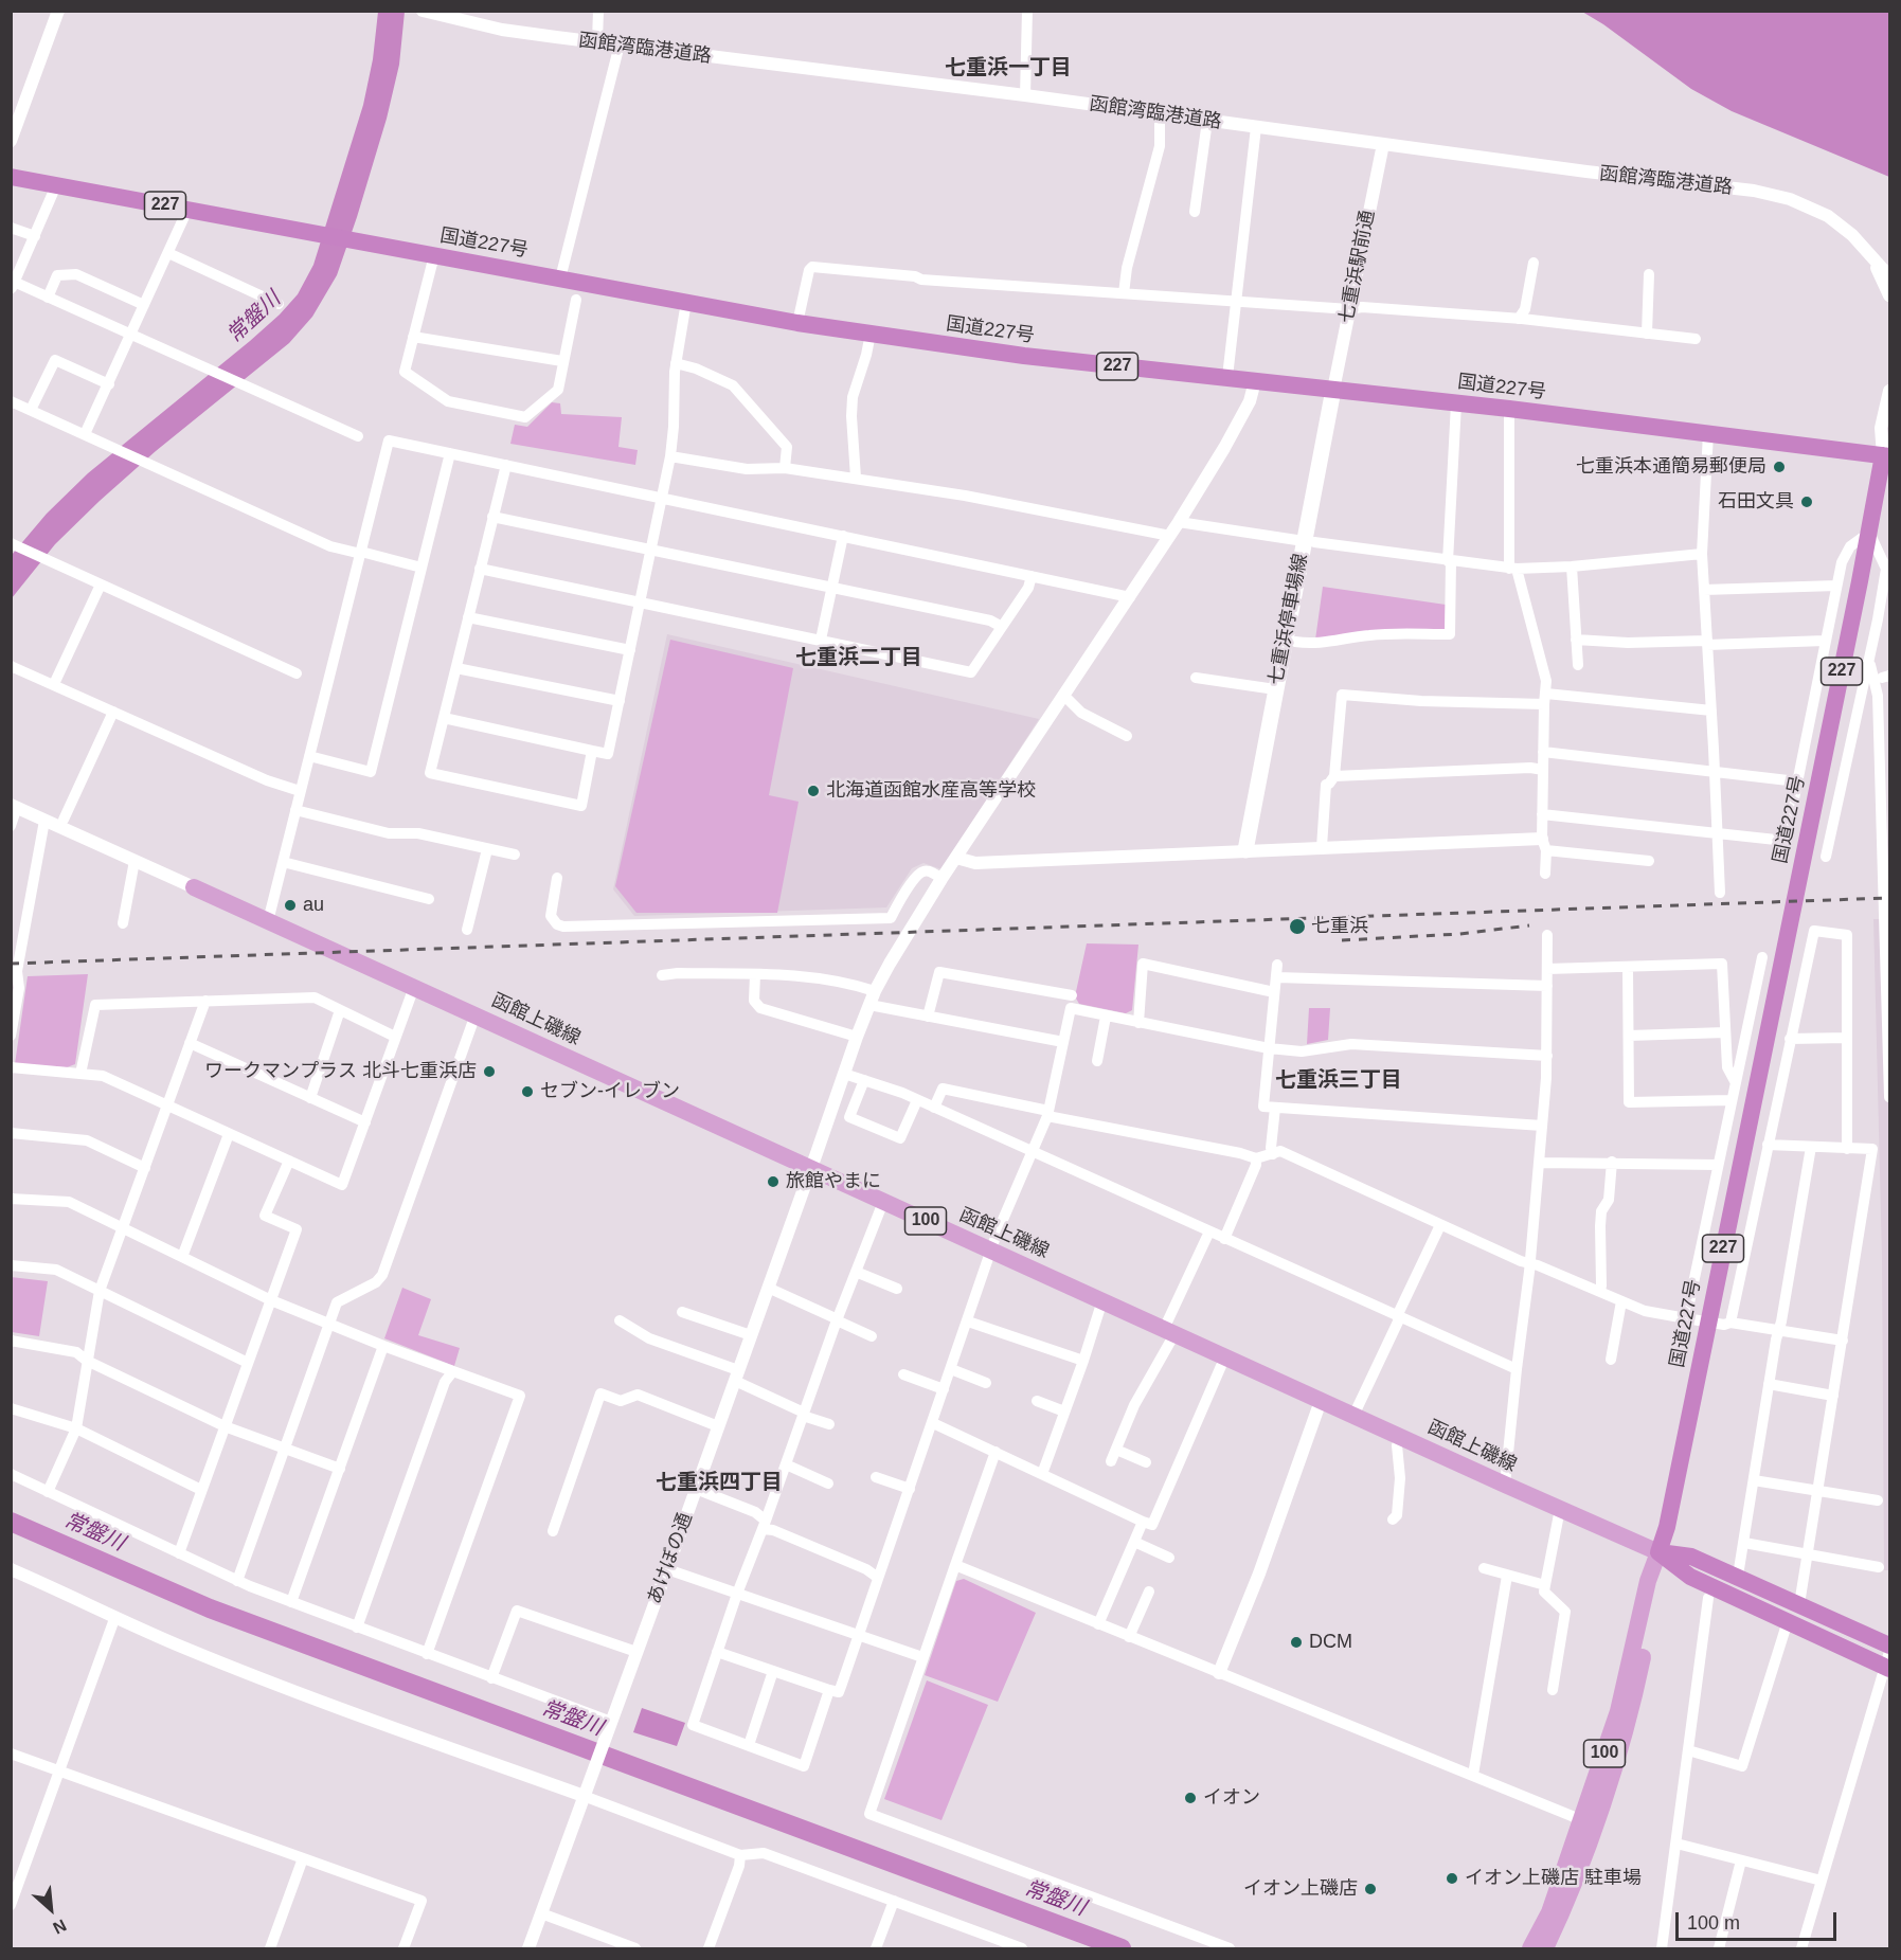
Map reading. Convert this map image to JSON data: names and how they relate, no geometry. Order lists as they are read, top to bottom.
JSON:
{
  "streets": {
    "highway": ["227", "国道227号"],
    "main road": ["七重浜停車場線", "函館上磯線", "100"],
    "street": ["函館湾臨港道路", "七重浜駅前通", "あけぼの通"]
  },
  "crossings": [
    ["函館湾臨港道路", "七重浜駅前通"],
    ["国道227号", "七重浜駅前通"],
    ["国道227号", "七重浜停車場線"],
    ["国道227号", "函館上磯線"],
    ["国道227号", "100"],
    ["国道227号", "あけぼの通"],
    ["七重浜駅前通", "七重浜停車場線"],
    ["函館上磯線", "100"],
    ["函館上磯線", "あけぼの通"]
  ],
  "districts": [
    "七重浜一丁目",
    "七重浜二丁目",
    "七重浜三丁目",
    "七重浜四丁目"
  ],
  "water": ["常盤川"],
  "places": [
    "七重浜本通簡易郵便局",
    "石田文具",
    "北海道函館水産高等学校",
    "au",
    "七重浜",
    "ワークマンプラス 北斗七重浜店",
    "セブン-イレブン",
    "旅館やまに",
    "DCM",
    "イオン",
    "イオン上磯店 駐車場",
    "イオン上磯店"
  ],
  "scale_bar": "100 m",
  "north": "bottom right"
}
